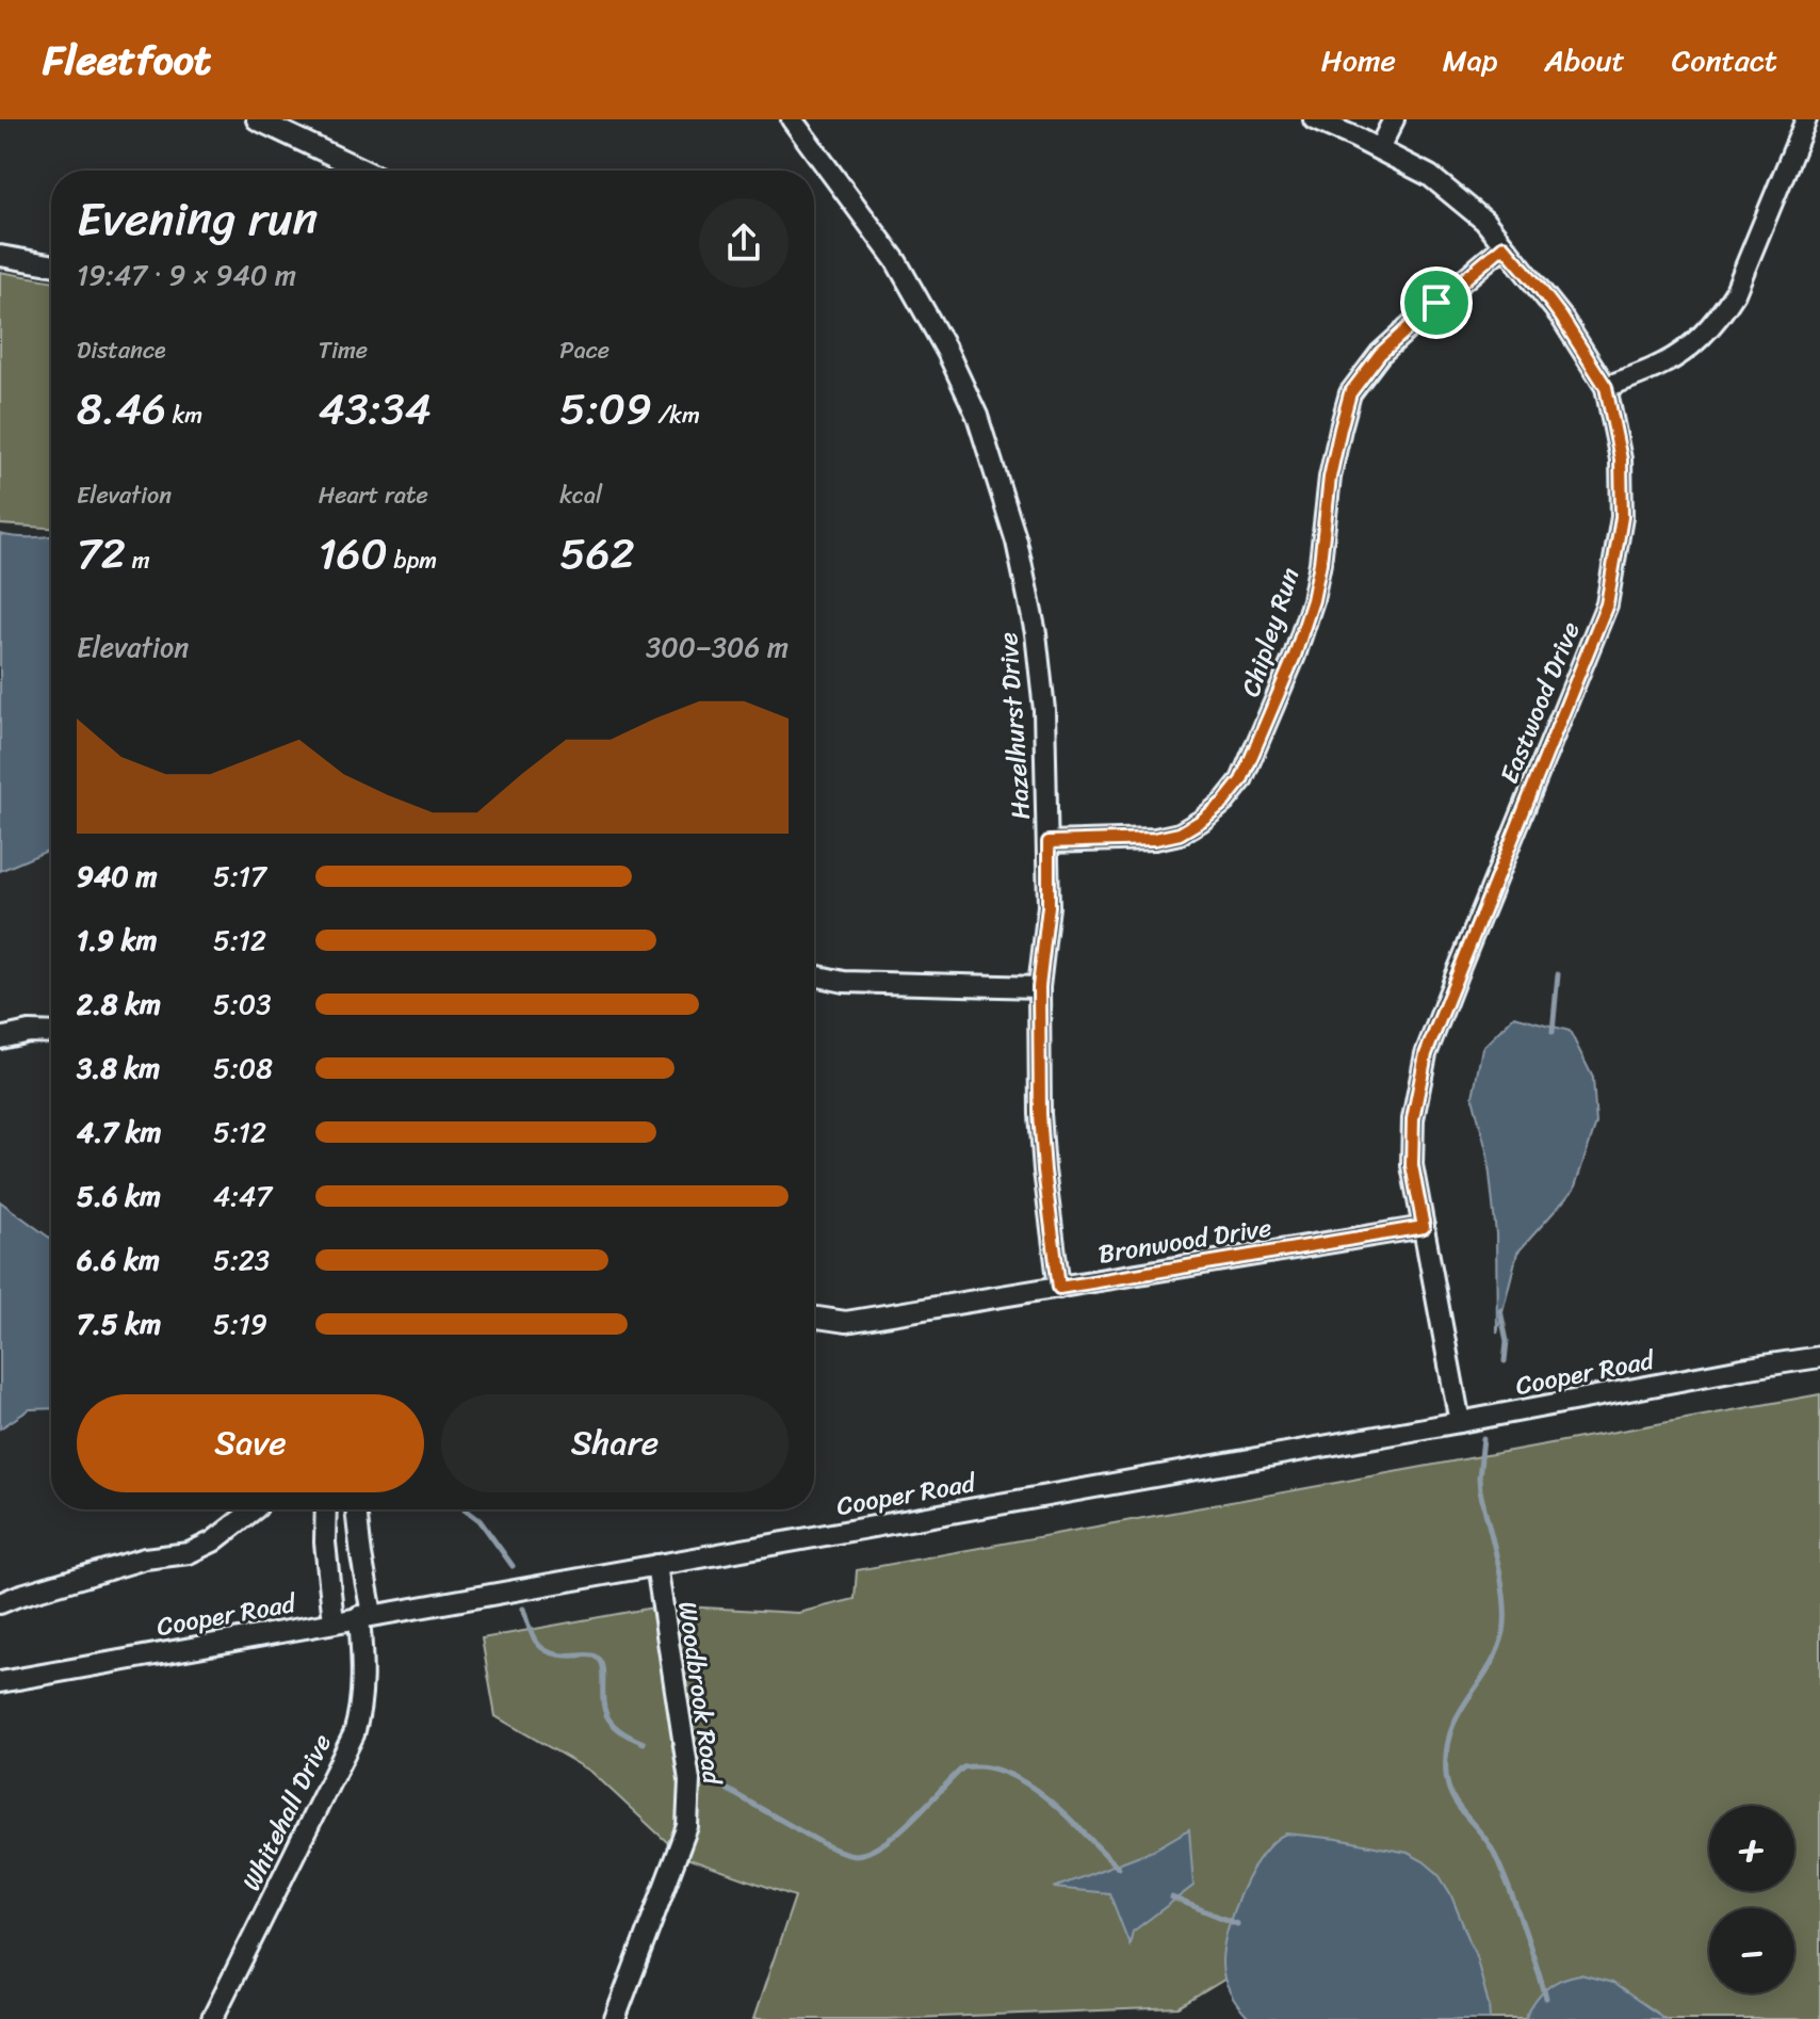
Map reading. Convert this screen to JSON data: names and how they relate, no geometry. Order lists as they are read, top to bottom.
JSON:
{
  "streets": {
    "street": [
      "Chipley Run",
      "Eastwood Drive",
      "Hazelhurst Drive",
      "Bronwood Drive",
      "Cooper Road",
      "Woodbrook Road",
      "Whitehall Drive"
    ]
  },
  "crossings": [
    ["Chipley Run", "Eastwood Drive"],
    ["Chipley Run", "Hazelhurst Drive"],
    ["Eastwood Drive", "Bronwood Drive"],
    ["Eastwood Drive", "Cooper Road"],
    ["Hazelhurst Drive", "Bronwood Drive"],
    ["Cooper Road", "Woodbrook Road"],
    ["Cooper Road", "Whitehall Drive"]
  ],
  "page": {
    "header": "Fleetfoot",
    "nav": [
      "Home",
      "Map",
      "About",
      "Contact"
    ],
    "heading": ["Evening run", "19:47 · 9 × 940 m"],
    "stats": [
      ["Distance", "8.46 km"],
      ["Time", "43:34"],
      ["Pace", "5:09 /km"],
      ["Elevation", "72 m"],
      ["Heart rate", "160 bpm"],
      ["kcal", "562"]
    ],
    "chart": ["Elevation", "300–306 m"],
    "list": [
      {
        "name": "940 m",
        "note": "5:17"
      },
      {
        "name": "1.9 km",
        "note": "5:12"
      },
      {
        "name": "2.8 km",
        "note": "5:03"
      },
      {
        "name": "3.8 km",
        "note": "5:08"
      },
      {
        "name": "4.7 km",
        "note": "5:12"
      },
      {
        "name": "5.6 km",
        "note": "4:47"
      },
      {
        "name": "6.6 km",
        "note": "5:23"
      },
      {
        "name": "7.5 km",
        "note": "5:19"
      }
    ],
    "buttons": ["Save", "Share"],
    "map_buttons": ["+", "−"]
  }
}
